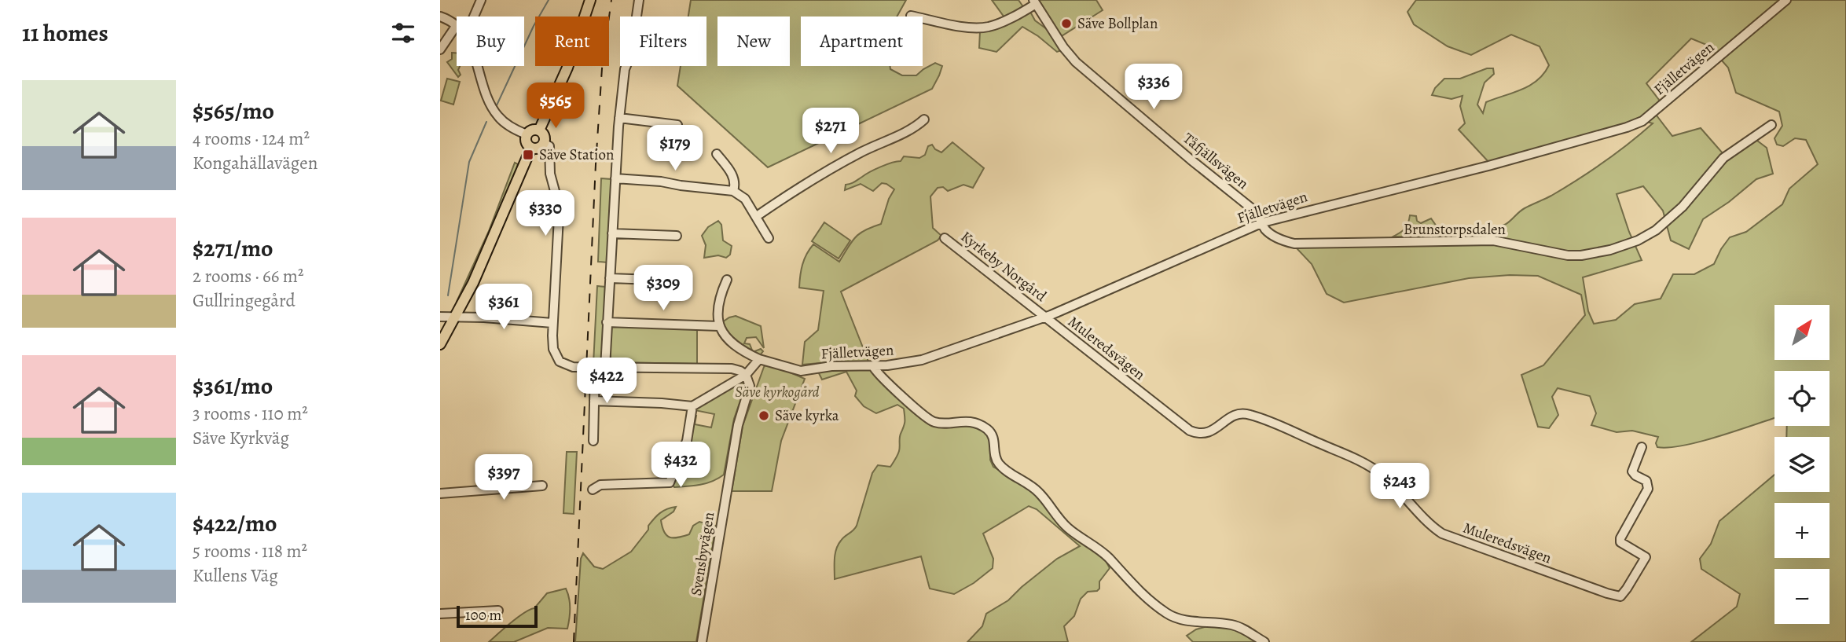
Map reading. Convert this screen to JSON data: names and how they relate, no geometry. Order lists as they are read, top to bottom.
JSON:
{
  "streets": {
    "street": [
      "Fjälletvägen",
      "Tåfjällsvägen",
      "Brunstorpsdalen",
      "Kyrkeby Norgård",
      "Muleredsvägen",
      "Svensbyvägen"
    ]
  },
  "crossings": [
    ["Fjälletvägen", "Tåfjällsvägen"],
    ["Fjälletvägen", "Brunstorpsdalen"],
    ["Fjälletvägen", "Kyrkeby Norgård"],
    ["Fjälletvägen", "Muleredsvägen"],
    ["Tåfjällsvägen", "Brunstorpsdalen"],
    ["Kyrkeby Norgård", "Muleredsvägen"]
  ],
  "parks": ["Säve kyrkogård"],
  "places": {
    "other": ["Säve Bollplan", "Säve kyrka"],
    "transit": ["Säve Station"]
  },
  "scale_bar": "100 m",
  "north": "top right",
  "page": {
    "heading": "11 homes",
    "chip": [
      "Buy",
      "Rent",
      "Filters",
      "New",
      "Apartment"
    ],
    "price": [
      "$336",
      "$565",
      "$271",
      "$179",
      "$330",
      "$309",
      "$361",
      "$422",
      "$432",
      "$397",
      "$243"
    ],
    "list": [
      {
        "name": "$565/mo",
        "note": "4 rooms · 124 m² · Kongahällavägen"
      },
      {
        "name": "$271/mo",
        "note": "2 rooms · 66 m² · Gullringegård"
      },
      {
        "name": "$361/mo",
        "note": "3 rooms · 110 m² · Säve Kyrkväg"
      },
      {
        "name": "$422/mo",
        "note": "5 rooms · 118 m² · Kullens Väg"
      }
    ],
    "map_buttons": ["+", "−"],
    "scale": "100 m"
  }
}
